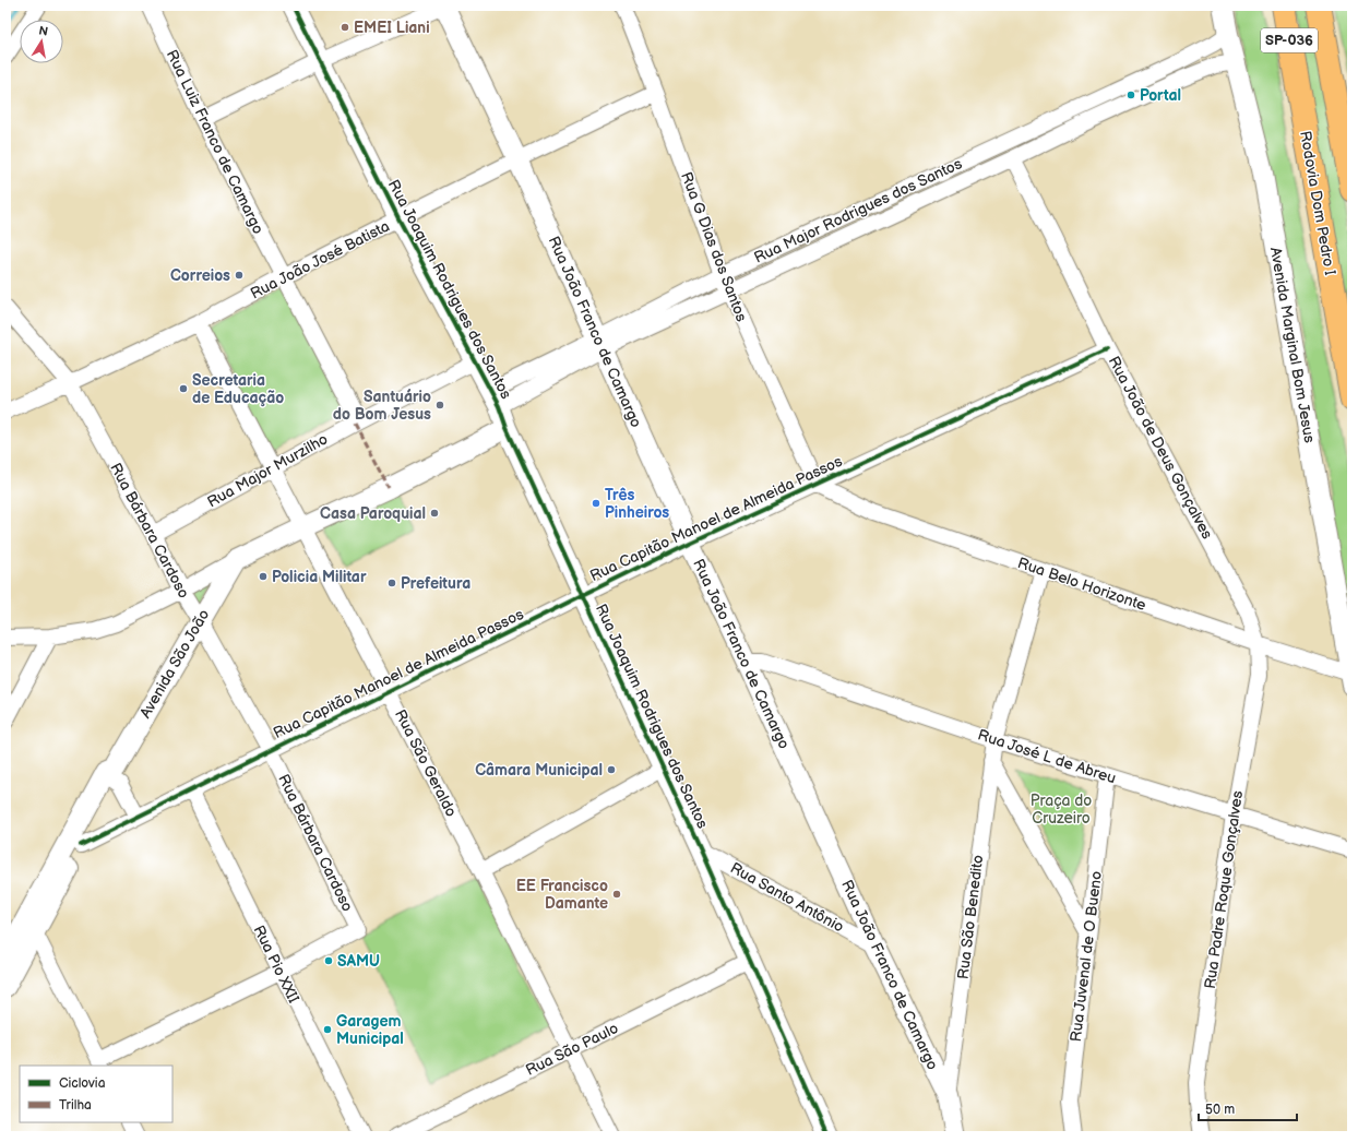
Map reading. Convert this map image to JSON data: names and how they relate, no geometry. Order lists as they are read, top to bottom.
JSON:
{
  "streets": {
    "highway": ["SP-036", "Rodovia Dom Pedro I"],
    "street": [
      "Rua Luiz Franco de Camargo",
      "Rua Major Rodrigues dos Santos",
      "Rua G Dias dos Santos",
      "Rua João José Batista",
      "Rua Joaquim Rodrigues dos Santos",
      "Rua João Franco de Camargo",
      "Avenida Marginal Bom Jesus",
      "Rua João de Deus Gonçalves",
      "Rua Major Murzilho",
      "Rua Capitão Manoel de Almeida Passos",
      "Rua Bárbara Cardoso",
      "Rua Belo Horizonte",
      "Avenida São João",
      "Rua José L de Abreu",
      "Rua São Geraldo",
      "Rua Padre Roque Gonçalves",
      "Rua Santo Antônio",
      "Rua São Benedito",
      "Rua Juvenal de O Bueno",
      "Rua Pio XXII",
      "Rua São Paulo"
    ]
  },
  "crossings": [
    ["Rua Luiz Franco de Camargo", "Rua João José Batista"],
    ["Rua Luiz Franco de Camargo", "Rua Major Murzilho"],
    ["Rua Major Rodrigues dos Santos", "Rua G Dias dos Santos"],
    ["Rua Major Rodrigues dos Santos", "Rua Joaquim Rodrigues dos Santos"],
    ["Rua Major Rodrigues dos Santos", "Rua João Franco de Camargo"],
    ["Rua Major Rodrigues dos Santos", "Avenida Marginal Bom Jesus"],
    ["Rua Major Rodrigues dos Santos", "Rua João de Deus Gonçalves"],
    ["Rua G Dias dos Santos", "Rua João José Batista"],
    ["Rua G Dias dos Santos", "Rua Capitão Manoel de Almeida Passos"],
    ["Rua G Dias dos Santos", "Rua Belo Horizonte"],
    ["Rua João José Batista", "Rua Joaquim Rodrigues dos Santos"],
    ["Rua João José Batista", "Rua João Franco de Camargo"],
    ["Rua João José Batista", "Rua Bárbara Cardoso"],
    ["Rua João José Batista", "Rua São Geraldo"],
    ["Rua Joaquim Rodrigues dos Santos", "Rua Major Murzilho"],
    ["Rua Joaquim Rodrigues dos Santos", "Rua Capitão Manoel de Almeida Passos"],
    ["Rua Joaquim Rodrigues dos Santos", "Rua Santo Antônio"],
    ["Rua Joaquim Rodrigues dos Santos", "Rua São Paulo"],
    ["Rua João Franco de Camargo", "Rua Capitão Manoel de Almeida Passos"],
    ["Rua João Franco de Camargo", "Rua José L de Abreu"],
    ["Rua João Franco de Camargo", "Rua Santo Antônio"],
    ["Rua João Franco de Camargo", "Rua São Benedito"],
    ["Avenida Marginal Bom Jesus", "Rua Belo Horizonte"],
    ["Rua João de Deus Gonçalves", "Rua Capitão Manoel de Almeida Passos"],
    ["Rua João de Deus Gonçalves", "Rua Belo Horizonte"],
    ["Rua João de Deus Gonçalves", "Rua Padre Roque Gonçalves"],
    ["Rua Major Murzilho", "Rua Bárbara Cardoso"],
    ["Rua Major Murzilho", "Rua São Geraldo"],
    ["Rua Capitão Manoel de Almeida Passos", "Rua Bárbara Cardoso"],
    ["Rua Capitão Manoel de Almeida Passos", "Rua Belo Horizonte"],
    ["Rua Capitão Manoel de Almeida Passos", "Avenida São João"],
    ["Rua Capitão Manoel de Almeida Passos", "Rua São Geraldo"],
    ["Rua Capitão Manoel de Almeida Passos", "Rua Pio XXII"],
    ["Rua Bárbara Cardoso", "Avenida São João"],
    ["Rua Bárbara Cardoso", "Rua Pio XXII"],
    ["Rua Belo Horizonte", "Rua Padre Roque Gonçalves"],
    ["Rua José L de Abreu", "Rua Padre Roque Gonçalves"],
    ["Rua José L de Abreu", "Rua São Benedito"],
    ["Rua José L de Abreu", "Rua Juvenal de O Bueno"],
    ["Rua São Geraldo", "Rua São Paulo"]
  ],
  "parks": ["Praça do Cruzeiro"],
  "places": [
    "EMEI Liani",
    "Portal",
    "Correios",
    "Secretaria de Educação",
    "Santuário do Bom Jesus",
    "Três Pinheiros",
    "Casa Paroquial",
    "Policia Militar",
    "Prefeitura",
    "Câmara Municipal",
    "EE Francisco Damante",
    "SAMU",
    "Garagem Municipal"
  ],
  "legend": ["Ciclovia", "Trilha"],
  "scale_bar": "50 m",
  "north": "top"
}
